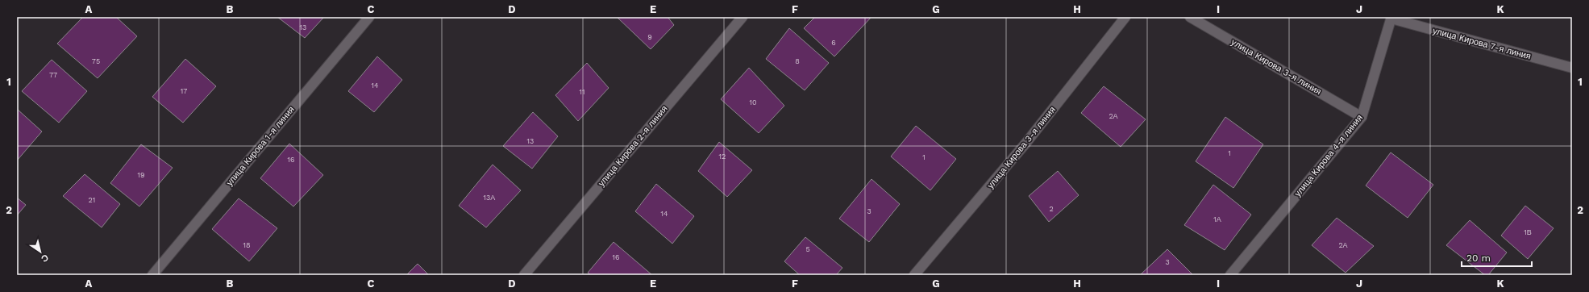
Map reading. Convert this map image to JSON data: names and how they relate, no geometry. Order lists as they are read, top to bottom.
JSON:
{
  "streets": {
    "street": [
      "улица Кирова 7-я линия",
      "улица Кирова 3-я линия",
      "улица Кирова 1-я линия",
      "улица Кирова 2-я линия",
      "улица Кирова 4-я линия"
    ]
  },
  "crossings": [
    ["улица Кирова 7-я линия", "улица Кирова 4-я линия"],
    ["улица Кирова 3-я линия", "улица Кирова 4-я линия"]
  ],
  "house_numbers": [
    "13",
    "9",
    "6",
    "75",
    "8",
    "77",
    "14",
    "17",
    "11",
    "10",
    "2А",
    "13",
    "1",
    "12",
    "1",
    "16",
    "19",
    "13А",
    "21",
    "2",
    "3",
    "14",
    "1А",
    "1В",
    "18",
    "2А",
    "5",
    "16",
    "3"
  ],
  "scale_bar": "20 m",
  "north": "bottom right",
  "grid": {
    "columns": [
      "A",
      "B",
      "C",
      "D",
      "E",
      "F",
      "G",
      "H",
      "I",
      "J",
      "K"
    ],
    "rows": ["1", "2"]
  }
}
